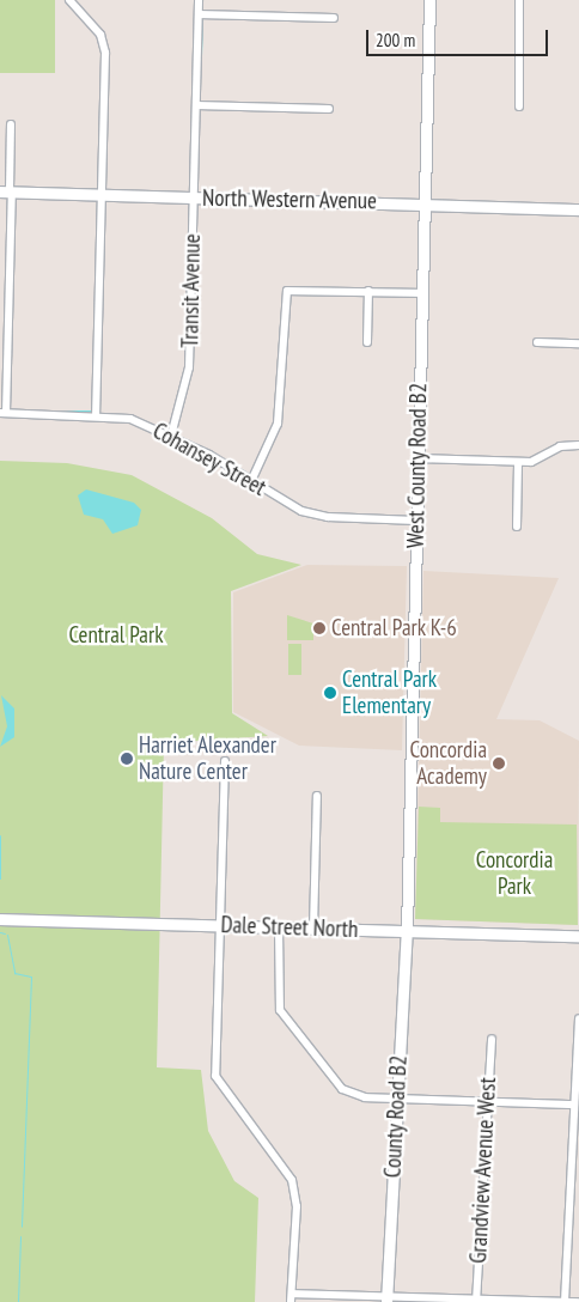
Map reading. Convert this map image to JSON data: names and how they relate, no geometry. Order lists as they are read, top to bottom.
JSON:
{
  "streets": {
    "street": [
      "North Western Avenue",
      "Transit Avenue",
      "Cohansey Street",
      "West County Road B2",
      "Dale Street North",
      "County Road B2",
      "Grandview Avenue West"
    ]
  },
  "crossings": [
    ["North Western Avenue", "Transit Avenue"],
    ["North Western Avenue", "West County Road B2"],
    ["Transit Avenue", "Cohansey Street"],
    ["Cohansey Street", "West County Road B2"],
    ["West County Road B2", "Dale Street North"],
    ["West County Road B2", "County Road B2"],
    ["Dale Street North", "County Road B2"]
  ],
  "parks": ["Central Park", "Concordia Park"],
  "places": [
    "Central Park K-6",
    "Central Park Elementary",
    "Harriet Alexander Nature Center",
    "Concordia Academy"
  ],
  "scale_bar": "200 m"
}
